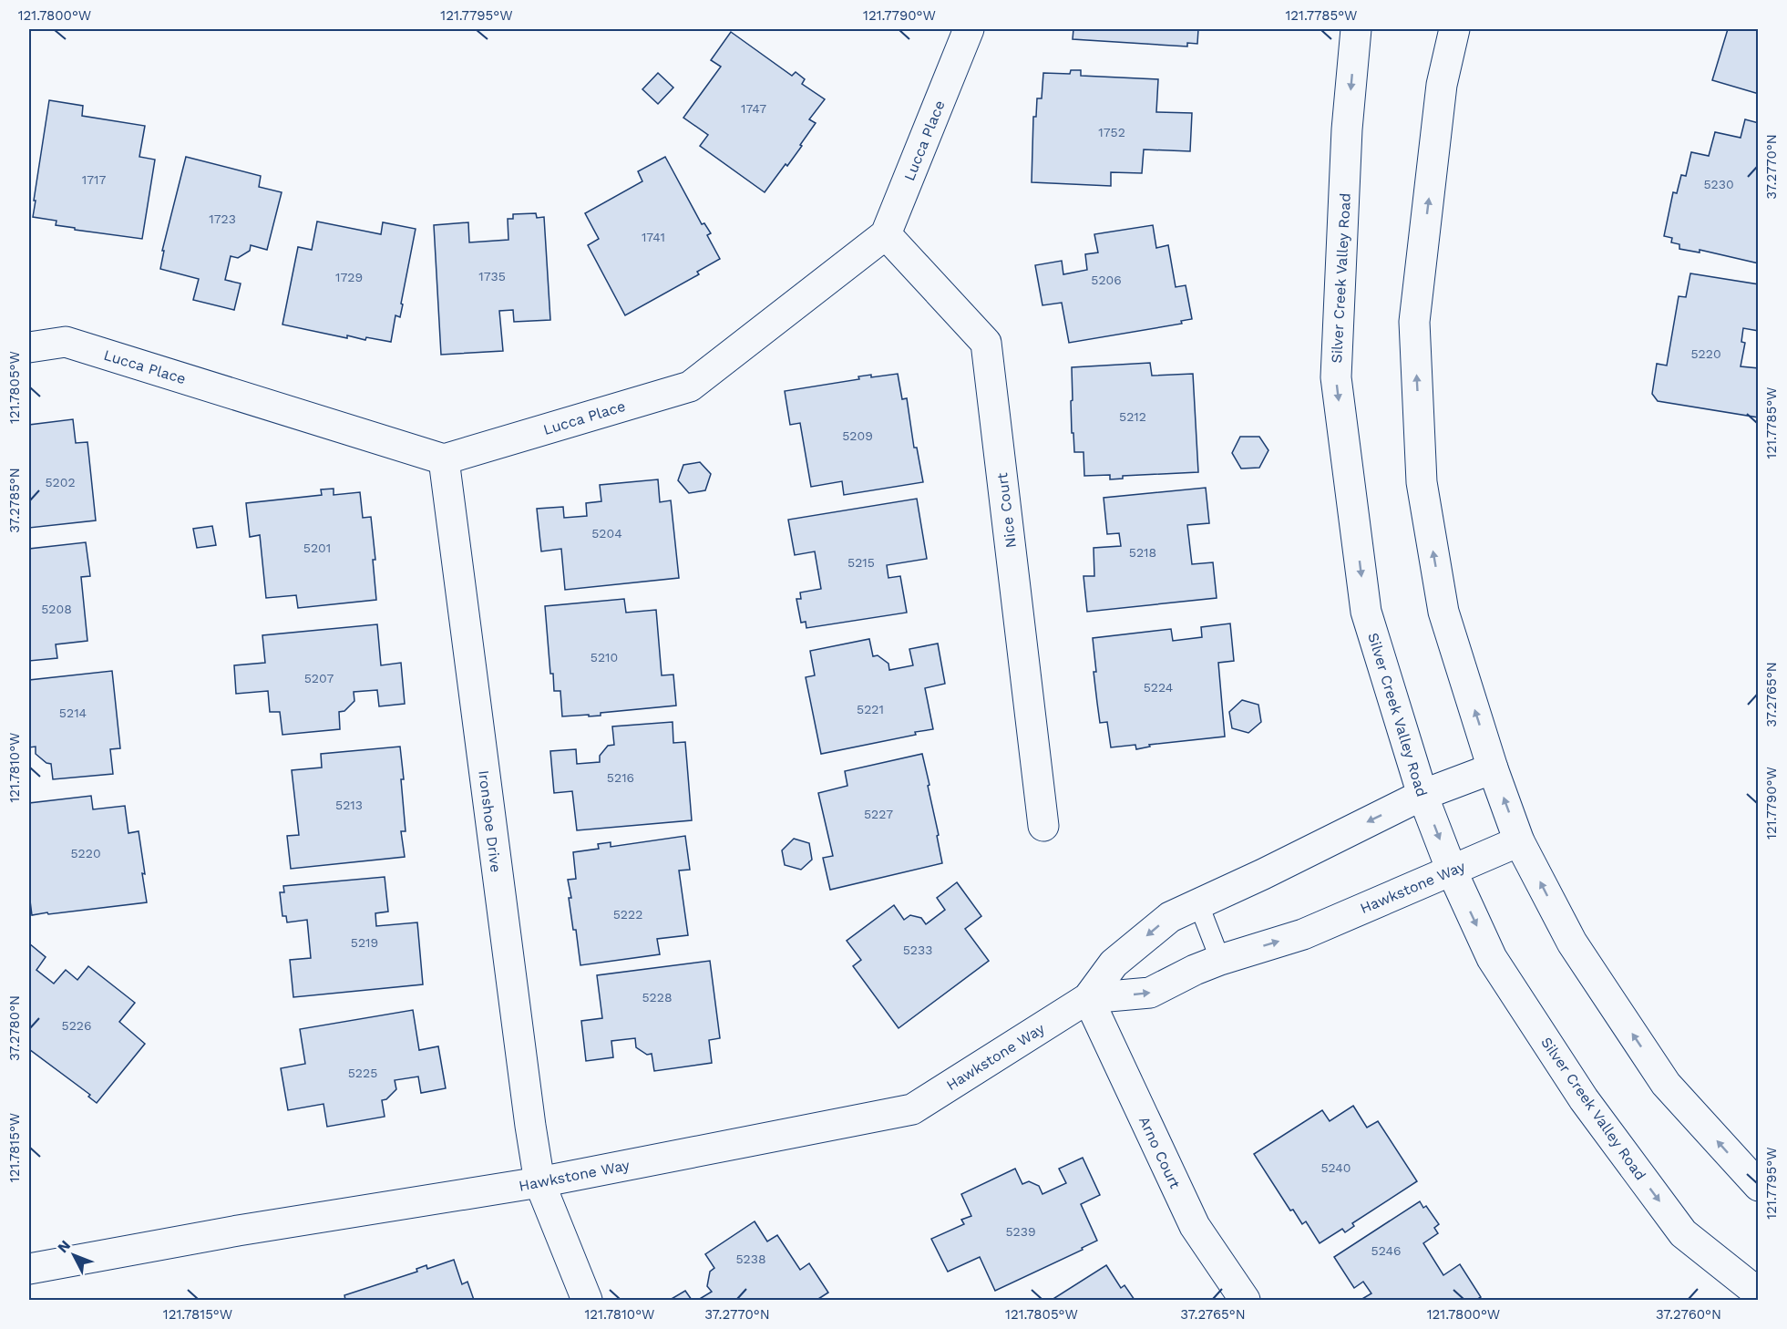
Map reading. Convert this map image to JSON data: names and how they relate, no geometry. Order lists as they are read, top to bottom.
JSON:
{
  "streets": {
    "street": [
      "Lucca Place",
      "Silver Creek Valley Road",
      "Nice Court",
      "Ironshoe Drive",
      "Hawkstone Way",
      "Arno Court"
    ]
  },
  "crossings": [
    ["Lucca Place", "Nice Court"],
    ["Lucca Place", "Ironshoe Drive"],
    ["Silver Creek Valley Road", "Hawkstone Way"],
    ["Ironshoe Drive", "Hawkstone Way"],
    ["Hawkstone Way", "Arno Court"]
  ],
  "house_numbers": [
    "1747",
    "1752",
    "1717",
    "5230",
    "1723",
    "1741",
    "1735",
    "1729",
    "5206",
    "5220",
    "5212",
    "5209",
    "5202",
    "5204",
    "5201",
    "5218",
    "5215",
    "5208",
    "5210",
    "5207",
    "5224",
    "5221",
    "5214",
    "5216",
    "5213",
    "5227",
    "5220",
    "5222",
    "5219",
    "5233",
    "5228",
    "5226",
    "5225",
    "5240",
    "5239",
    "5246",
    "5238"
  ],
  "north": "top left",
  "coordinates": [
    "121.7800°W",
    "121.7795°W",
    "121.7790°W",
    "121.7785°W",
    "37.2770°N",
    "121.7805°W",
    "37.2785°N",
    "37.2765°N",
    "121.7810°W",
    "37.2780°N",
    "121.7815°W",
    "37.2760°N"
  ]
}
